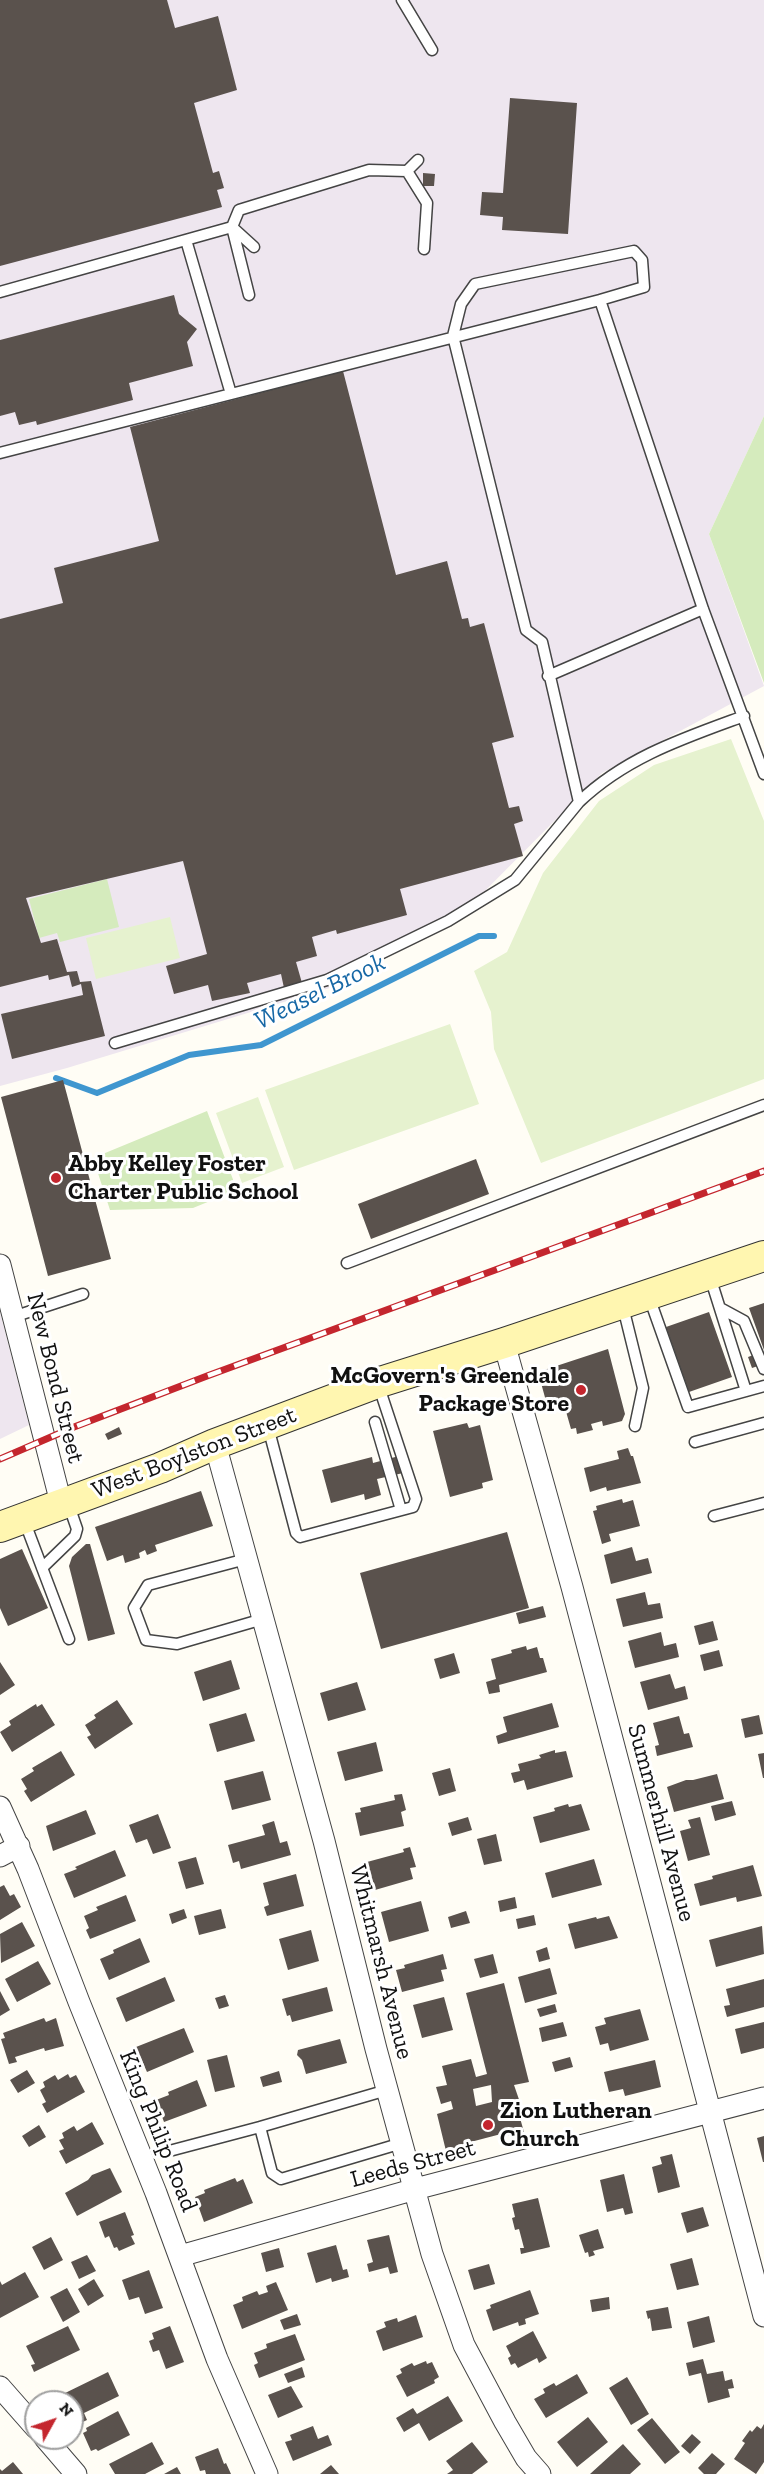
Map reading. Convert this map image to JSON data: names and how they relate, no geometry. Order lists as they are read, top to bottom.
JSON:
{
  "streets": {
    "main road": ["West Boylston Street"],
    "street": [
      "New Bond Street",
      "Summerhill Avenue",
      "Whitmarsh Avenue",
      "King Philip Road",
      "Leeds Street"
    ]
  },
  "crossings": [
    ["New Bond Street", "West Boylston Street"],
    ["West Boylston Street", "Summerhill Avenue"],
    ["West Boylston Street", "Whitmarsh Avenue"],
    ["Summerhill Avenue", "Leeds Street"],
    ["Whitmarsh Avenue", "Leeds Street"],
    ["King Philip Road", "Leeds Street"]
  ],
  "water": ["Weasel Brook"],
  "places": ["Abby Kelley Foster Charter Public School", "McGovern's Greendale Package Store", "Zion Lutheran Church"],
  "north": "top right"
}
